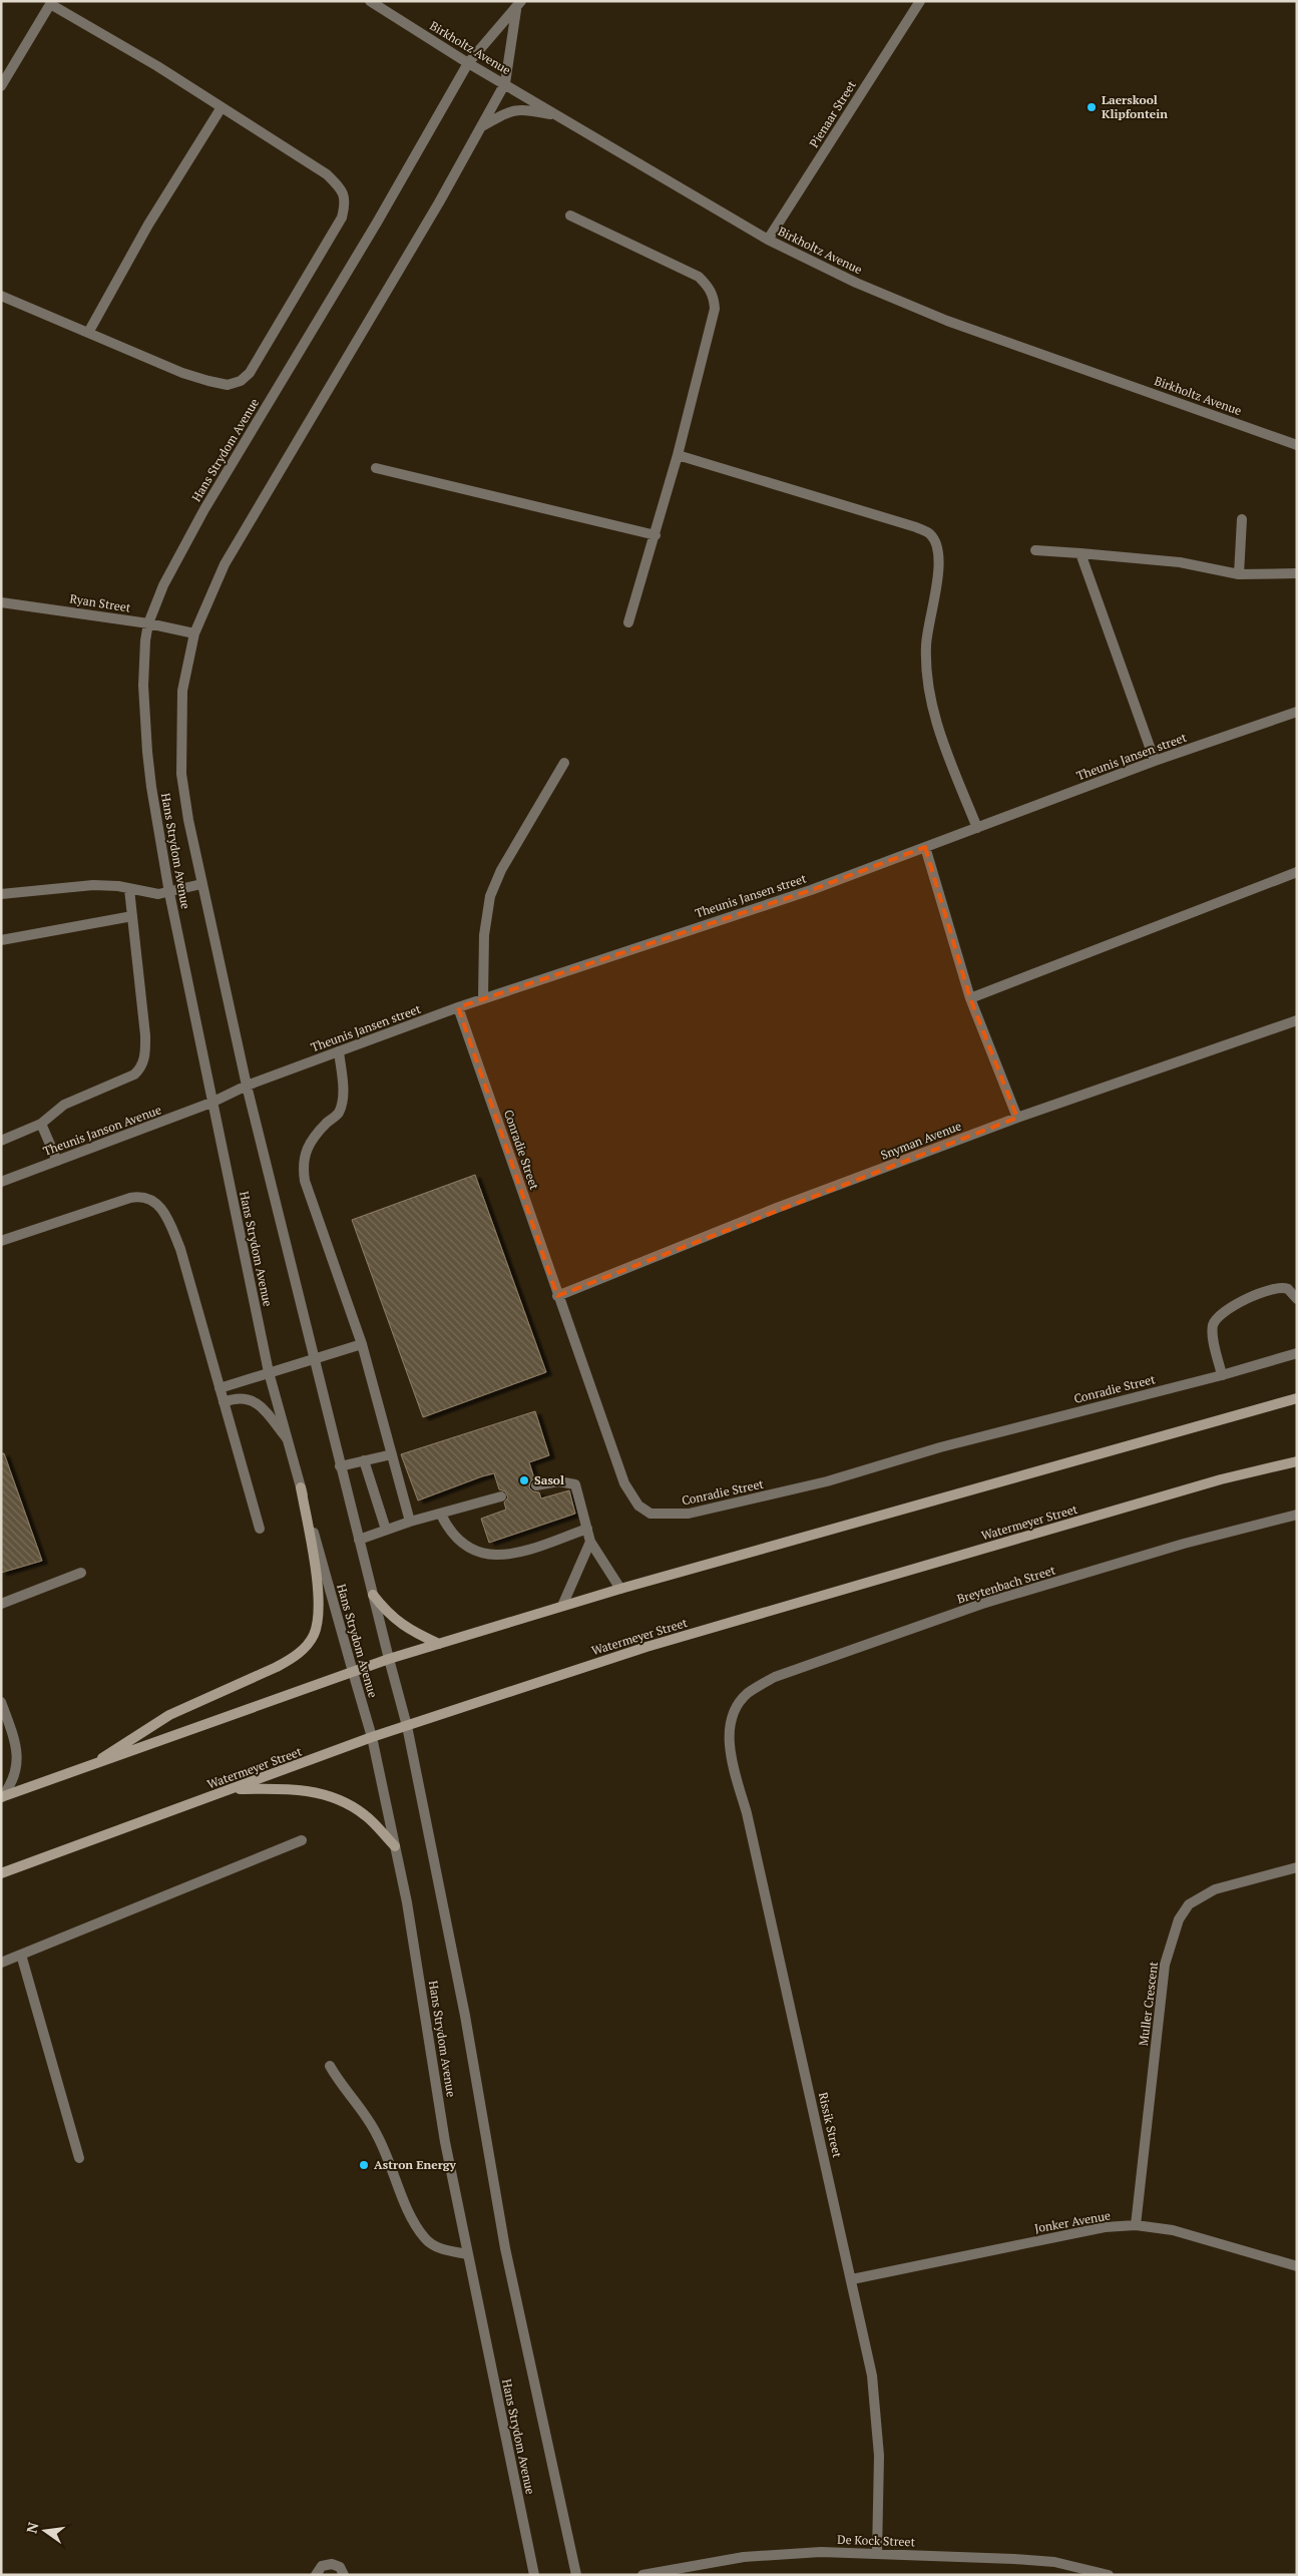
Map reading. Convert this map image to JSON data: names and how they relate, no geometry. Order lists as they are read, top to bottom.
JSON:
{
  "streets": {
    "main road": ["Watermeyer Street"],
    "street": [
      "Birkholtz Avenue",
      "Pienaar Street",
      "Hans Strydom Avenue",
      "Ryan Street",
      "Theunis Jansen street",
      "Theunis Janson Avenue",
      "Snyman Avenue",
      "Conradie Street",
      "Breytenbach Street",
      "Muller Crescent",
      "Rissik Street",
      "Jonker Avenue",
      "De Kock Street"
    ]
  },
  "crossings": [
    ["Birkholtz Avenue", "Pienaar Street"],
    ["Birkholtz Avenue", "Hans Strydom Avenue"],
    ["Hans Strydom Avenue", "Ryan Street"],
    ["Hans Strydom Avenue", "Theunis Jansen street"],
    ["Hans Strydom Avenue", "Theunis Janson Avenue"],
    ["Hans Strydom Avenue", "Watermeyer Street"],
    ["Theunis Jansen street", "Theunis Janson Avenue"],
    ["Theunis Jansen street", "Conradie Street"],
    ["Snyman Avenue", "Conradie Street"],
    ["Breytenbach Street", "Rissik Street"],
    ["Muller Crescent", "Jonker Avenue"],
    ["Rissik Street", "Jonker Avenue"],
    ["Rissik Street", "De Kock Street"]
  ],
  "places": ["Laerskool Klipfontein", "Sasol", "Astron Energy"],
  "north": "left"
}
